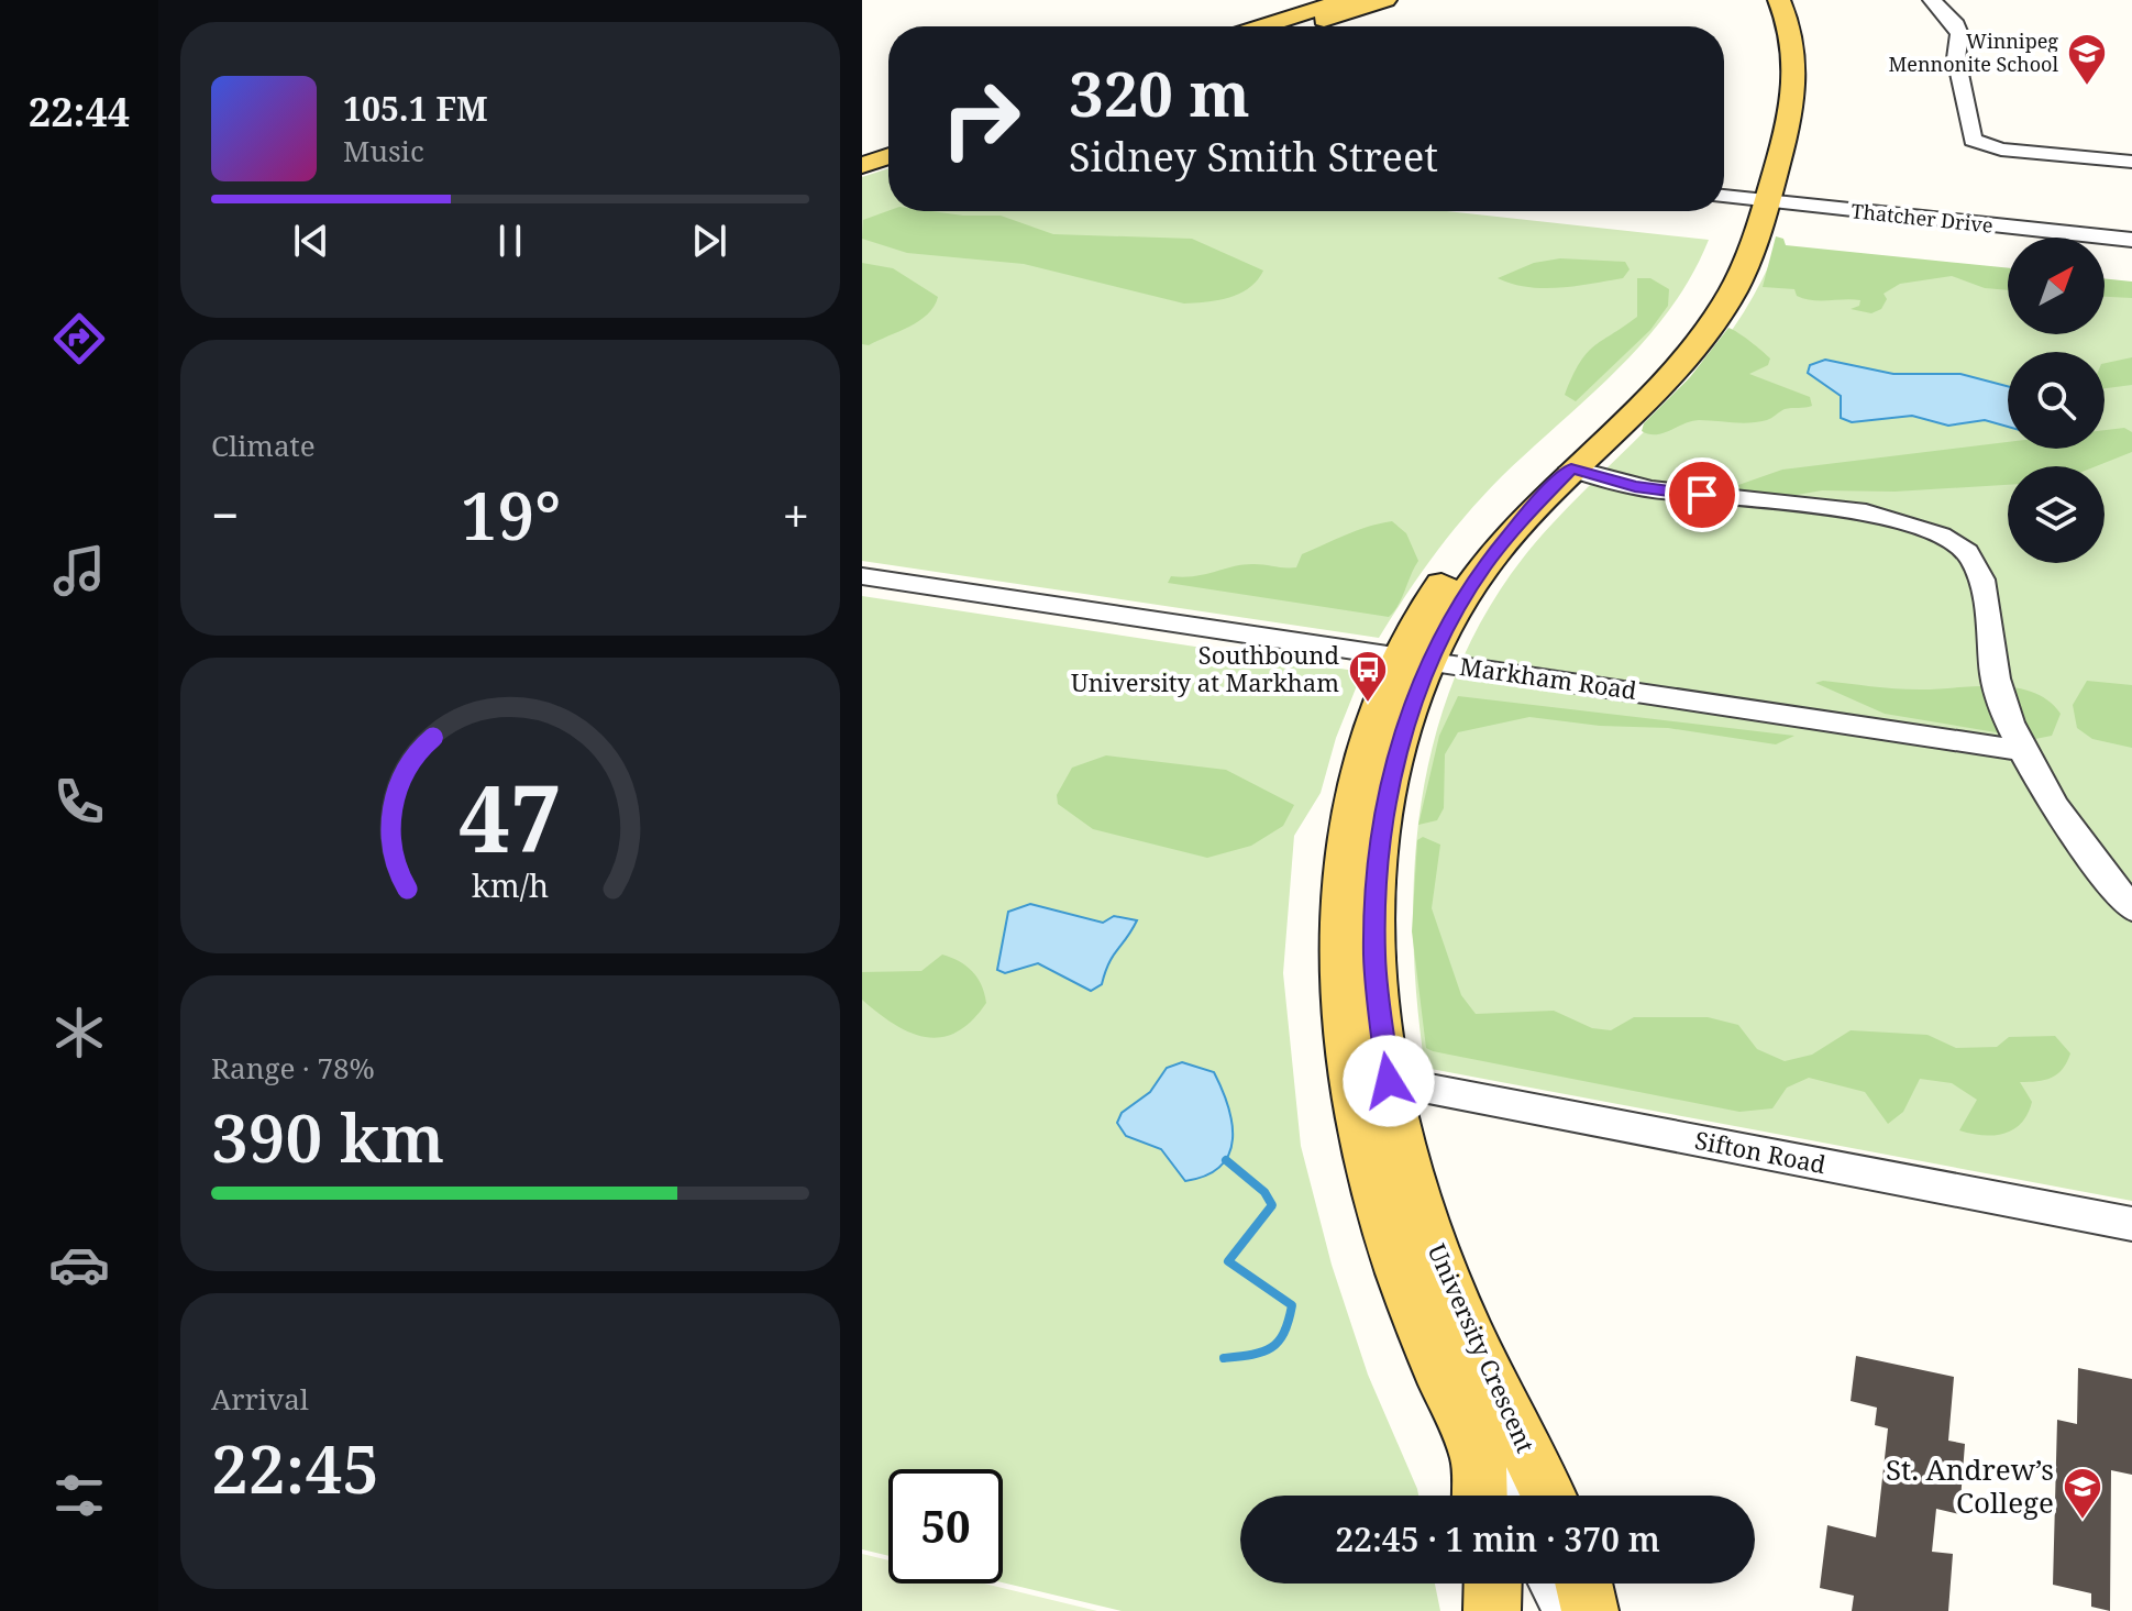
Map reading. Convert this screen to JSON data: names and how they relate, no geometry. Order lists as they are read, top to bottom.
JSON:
{
  "streets": {
    "main road": ["University Crescent"],
    "street": ["Thatcher Drive", "Markham Road", "Sifton Road"]
  },
  "crossings": [
    ["Thatcher Drive", "University Crescent"],
    ["Markham Road", "University Crescent"],
    ["Sifton Road", "University Crescent"]
  ],
  "places": {
    "school or university": ["Winnipeg Mennonite School", "St. Andrew’s College"],
    "bus stop": ["Southbound University at Markham"]
  },
  "north": "top right",
  "page": {
    "tabs": "22:44",
    "turn": ["320 m", "Sidney Smith Street"],
    "song": ["105.1 FM", "Music"],
    "tile": [
      "Climate",
      ["Range · 78%", "390 km"],
      ["Arrival", "22:45"]
    ],
    "heat": ["−", "19°", "+"],
    "limit": "50",
    "trip": "22:45 · 1 min · 370 m",
    "gauge": ["47", "km/h"]
  }
}
